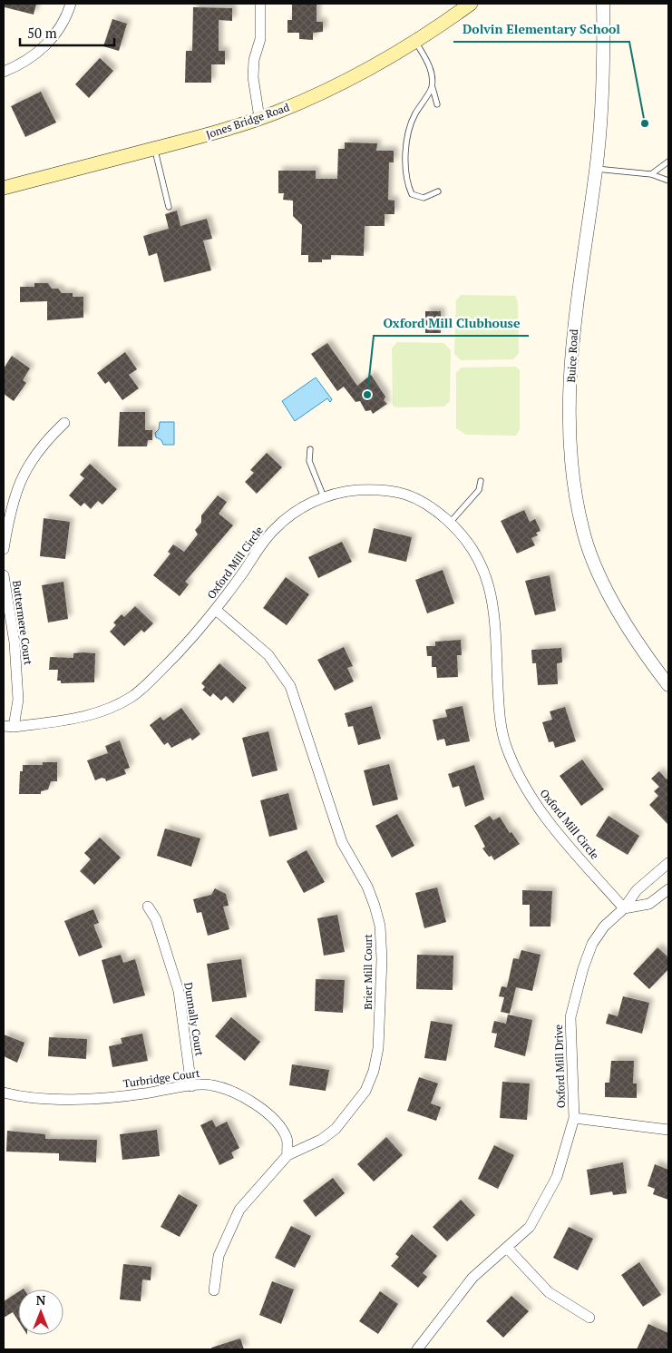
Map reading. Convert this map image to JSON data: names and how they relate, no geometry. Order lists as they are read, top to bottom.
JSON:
{
  "streets": {
    "main road": ["Jones Bridge Road"],
    "street": [
      "Buice Road",
      "Oxford Mill Circle",
      "Buttermere Court",
      "Brier Mill Court",
      "Dunnally Court",
      "Oxford Mill Drive",
      "Turbridge Court"
    ]
  },
  "crossings": [
    ["Oxford Mill Circle", "Buttermere Court"],
    ["Oxford Mill Circle", "Brier Mill Court"],
    ["Oxford Mill Circle", "Oxford Mill Drive"],
    ["Brier Mill Court", "Turbridge Court"],
    ["Dunnally Court", "Turbridge Court"]
  ],
  "places": ["Dolvin Elementary School", "Oxford Mill Clubhouse"],
  "scale_bar": "50 m",
  "north": "top"
}
